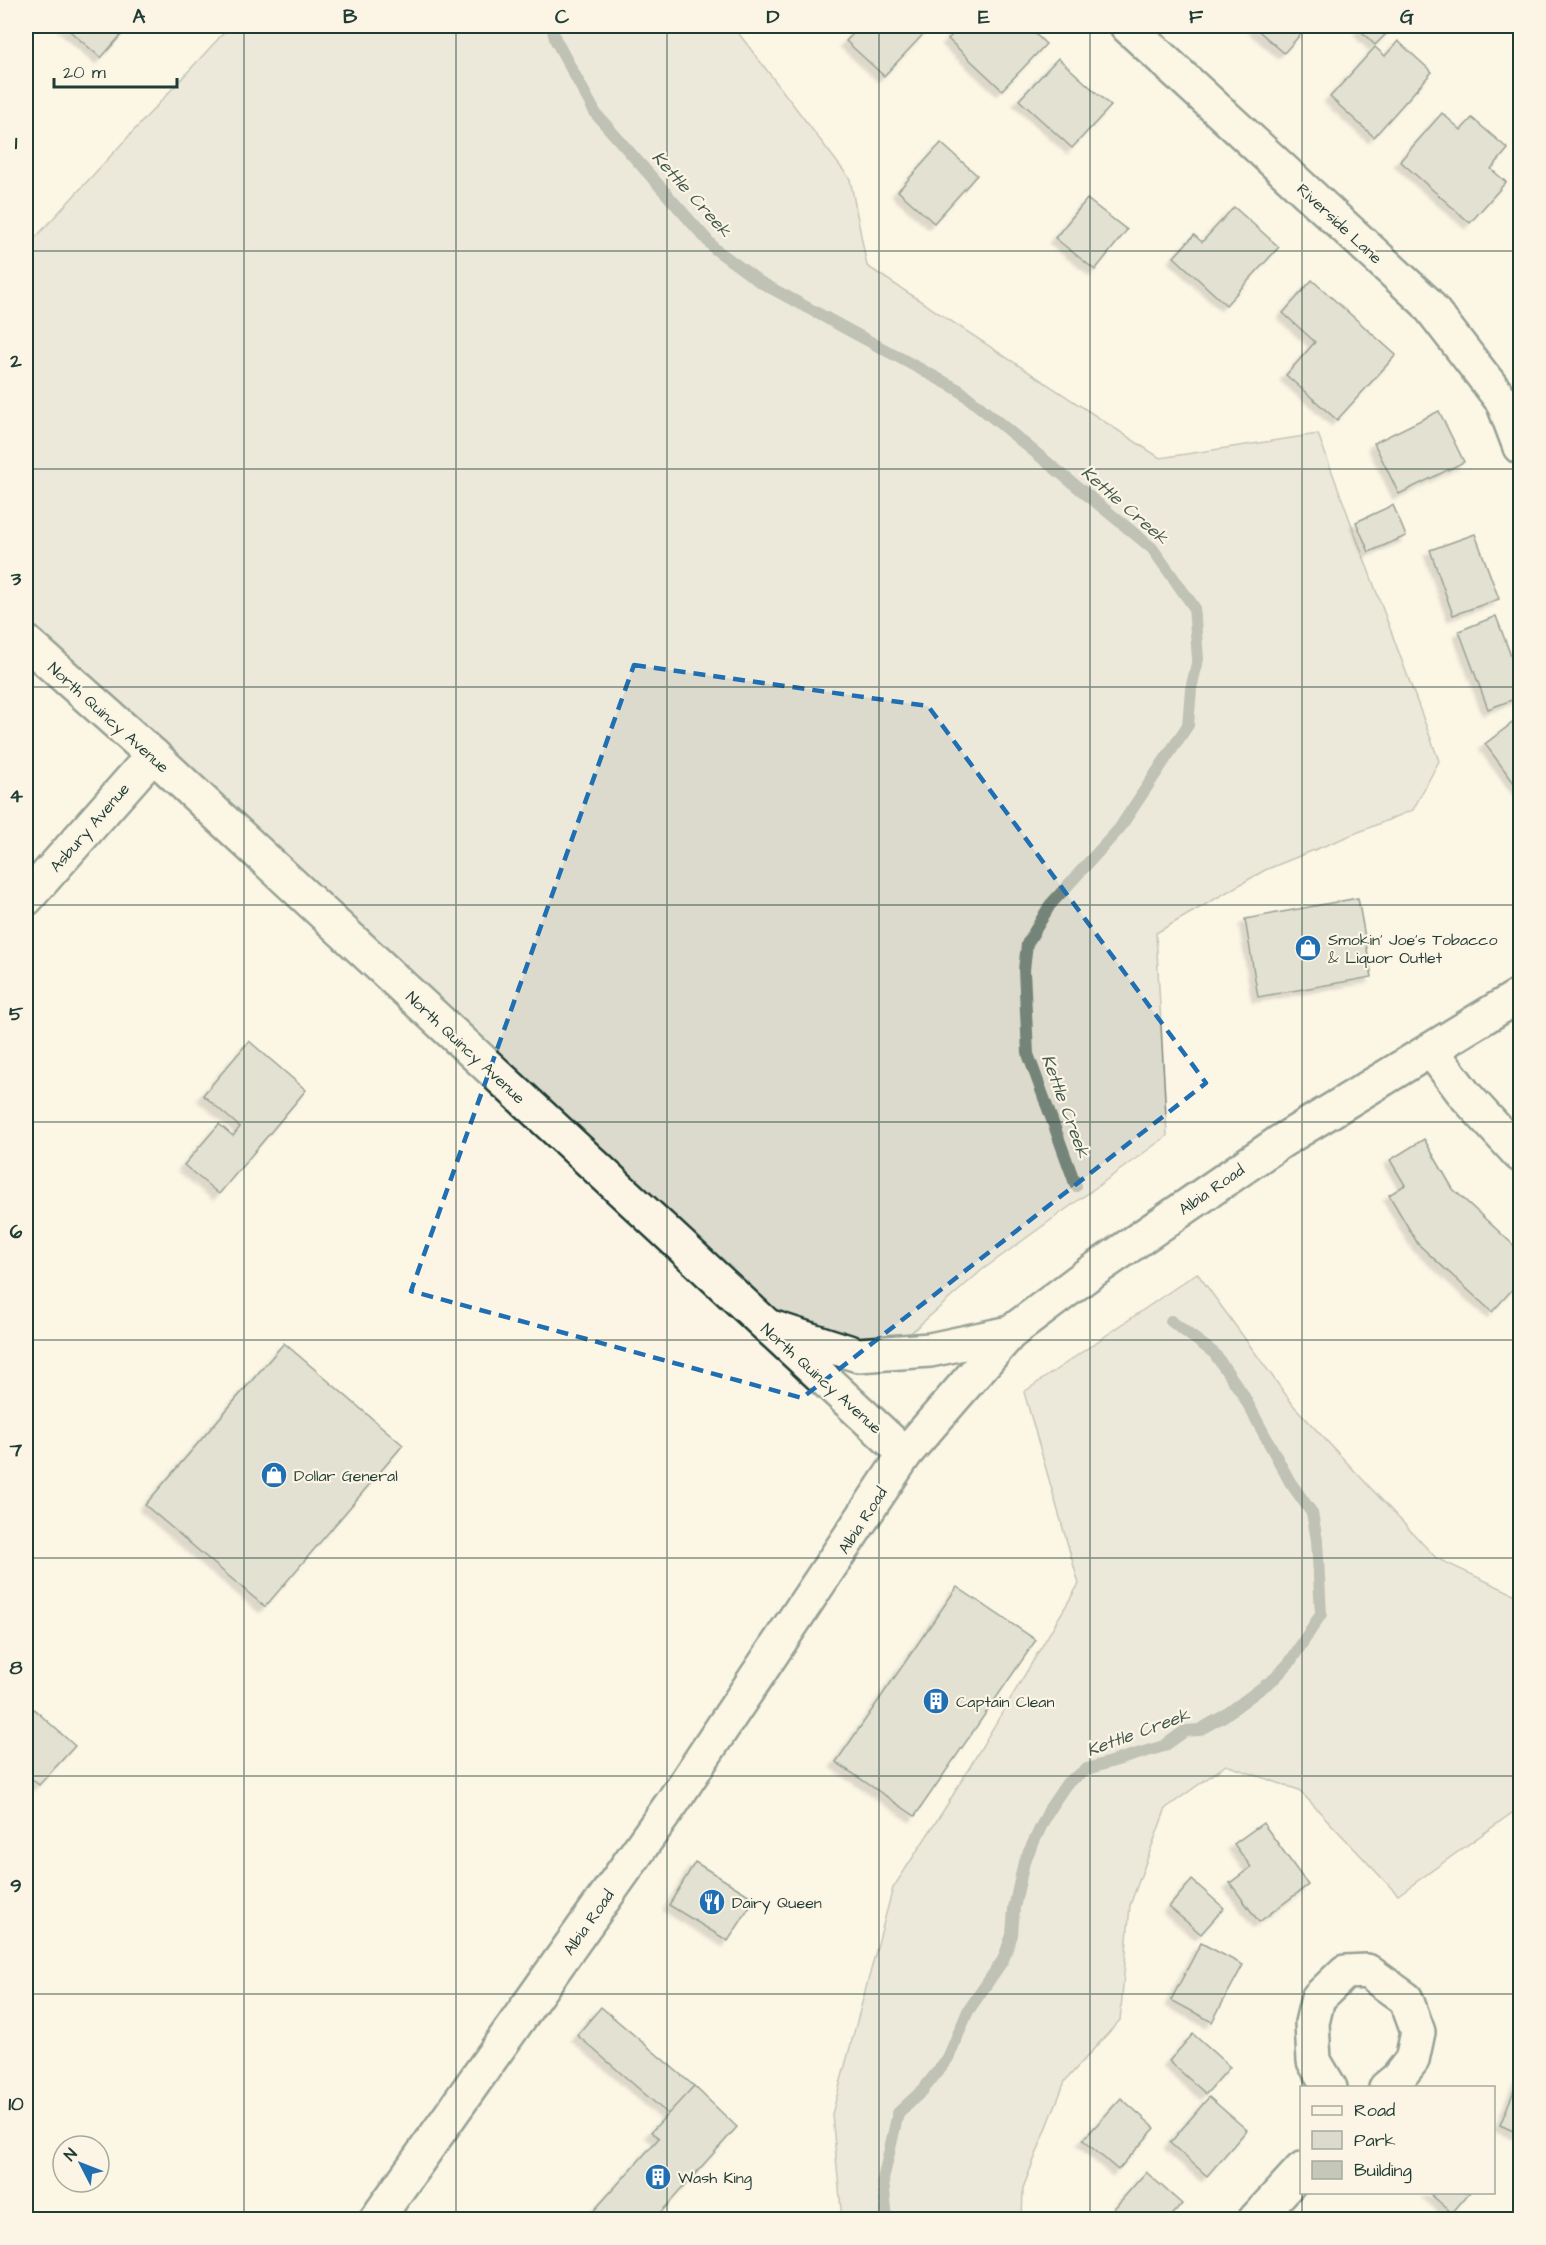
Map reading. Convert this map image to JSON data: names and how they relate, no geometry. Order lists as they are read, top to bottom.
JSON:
{
  "streets": {
    "main road": [
      "Riverside Lane",
      "North Quincy Avenue",
      "Asbury Avenue",
      "Albia Road"
    ]
  },
  "crossings": [
    ["North Quincy Avenue", "Asbury Avenue"],
    ["North Quincy Avenue", "Albia Road"]
  ],
  "water": ["Kettle Creek"],
  "places": {
    "shop": ["Smokin' Joe's Tobacco & Liquor Outlet", "Dollar General"],
    "building": ["Captain Clean", "Wash King"],
    "restaurant": ["Dairy Queen"]
  },
  "legend": ["Road", "Park", "Building"],
  "scale_bar": "20 m",
  "north": "top left",
  "grid": {
    "columns": [
      "A",
      "B",
      "C",
      "D",
      "E",
      "F",
      "G"
    ],
    "rows": [
      "1",
      "2",
      "3",
      "4",
      "5",
      "6",
      "7",
      "8",
      "9",
      "10"
    ]
  }
}
